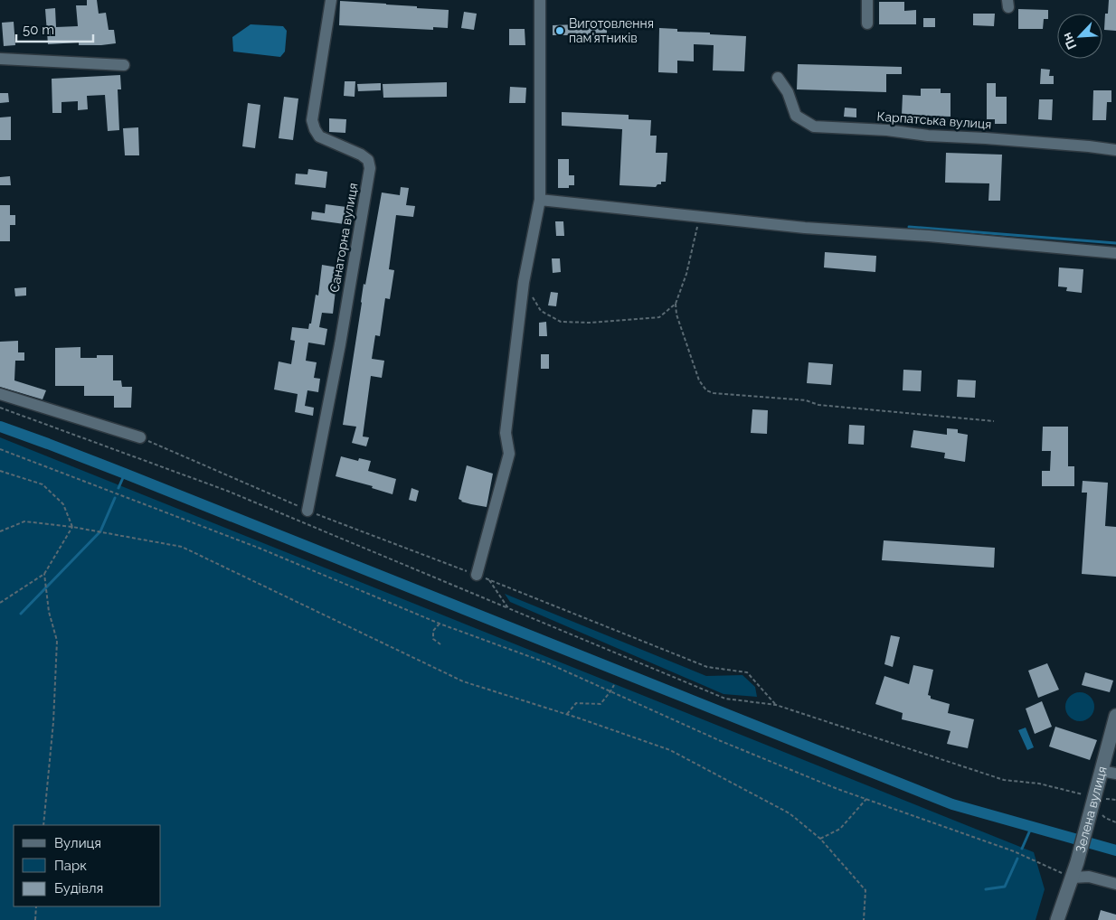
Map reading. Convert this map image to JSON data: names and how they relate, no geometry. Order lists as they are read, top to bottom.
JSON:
{
  "streets": {
    "street": ["Карпатська вулиця", "Санаторна вулиця", "Зелена вулиця"]
  },
  "places": ["Виготовлення пам'ятників"],
  "legend": ["Вулиця", "Парк", "Будівля"],
  "scale_bar": "50 m",
  "north": "bottom left"
}
